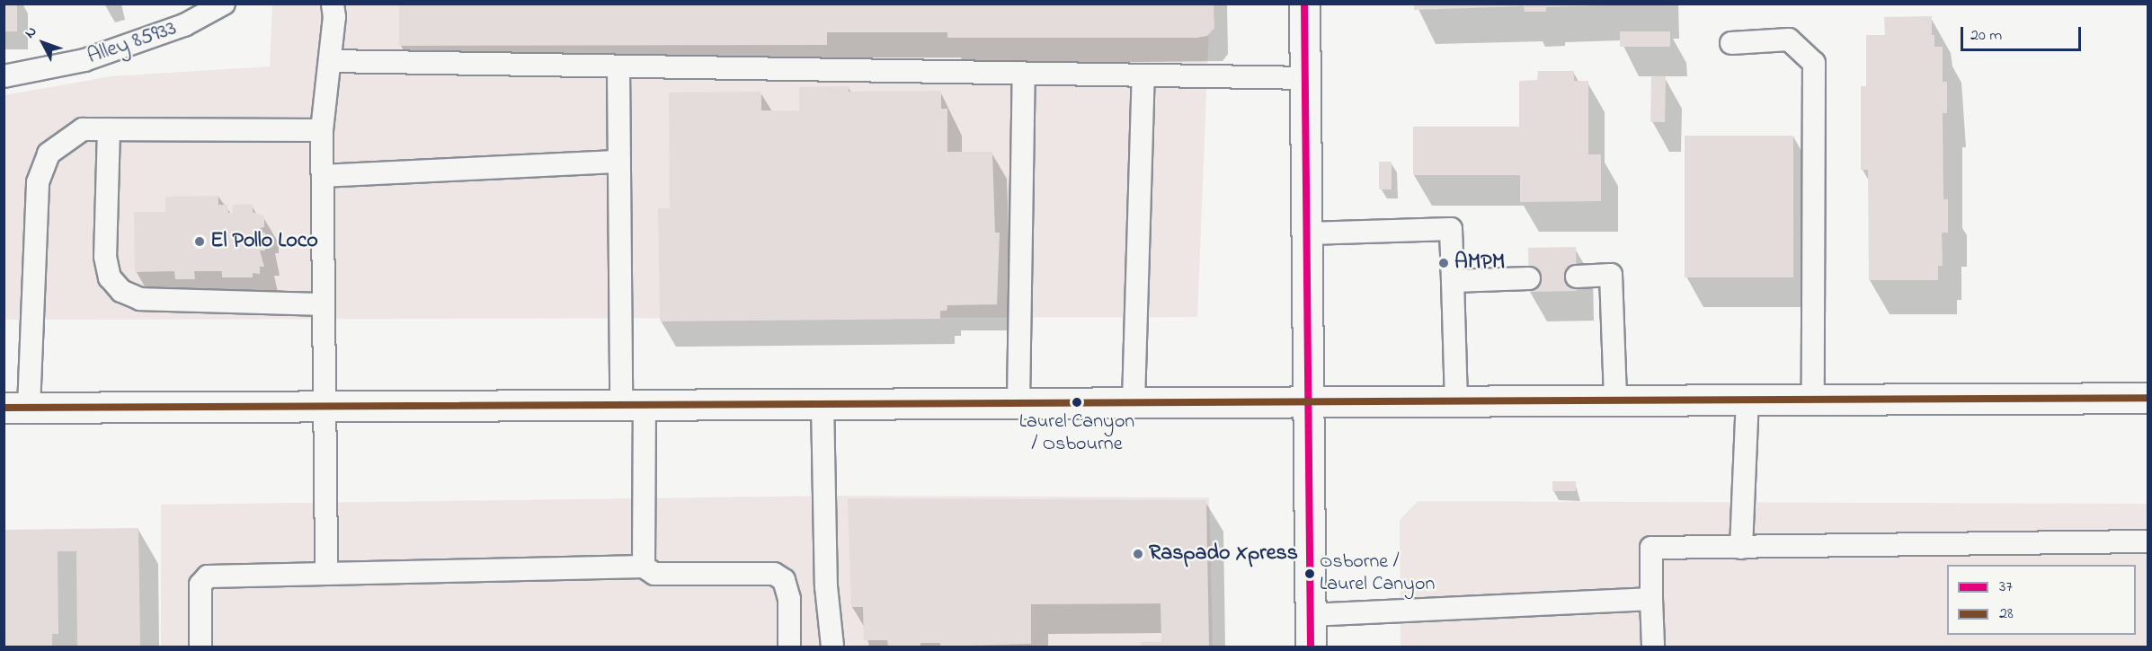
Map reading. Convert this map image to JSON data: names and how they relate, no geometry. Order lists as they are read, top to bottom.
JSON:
{
  "streets": {
    "lane": ["Alley 85933"]
  },
  "places": [
    "El Pollo Loco",
    "AMPM",
    "Laurel Canyon / Osbourne",
    "Raspado Xpress",
    "Osborne / Laurel Canyon"
  ],
  "lines": ["transit line 37", "transit line 28"],
  "legend": ["37", "28"],
  "scale_bar": "20 m",
  "north": "top left"
}
